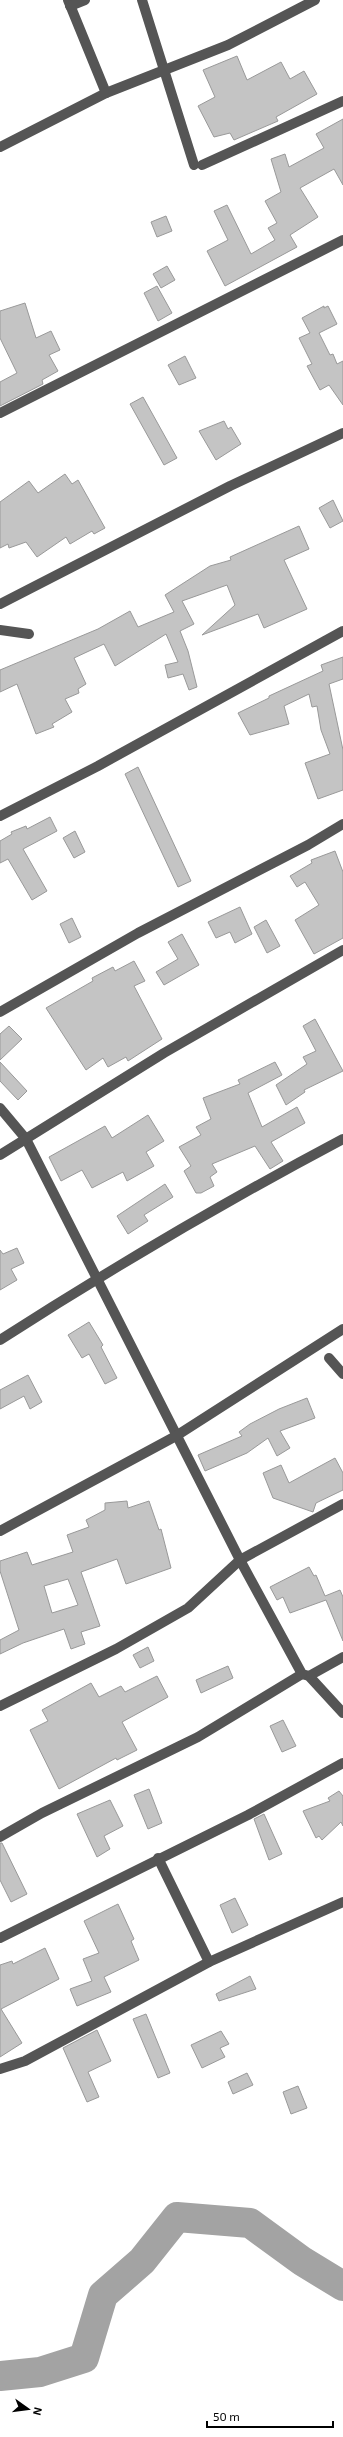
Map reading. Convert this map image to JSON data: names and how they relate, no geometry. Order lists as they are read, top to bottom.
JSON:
{
  "scale_bar": "50 m",
  "north": "right"
}
